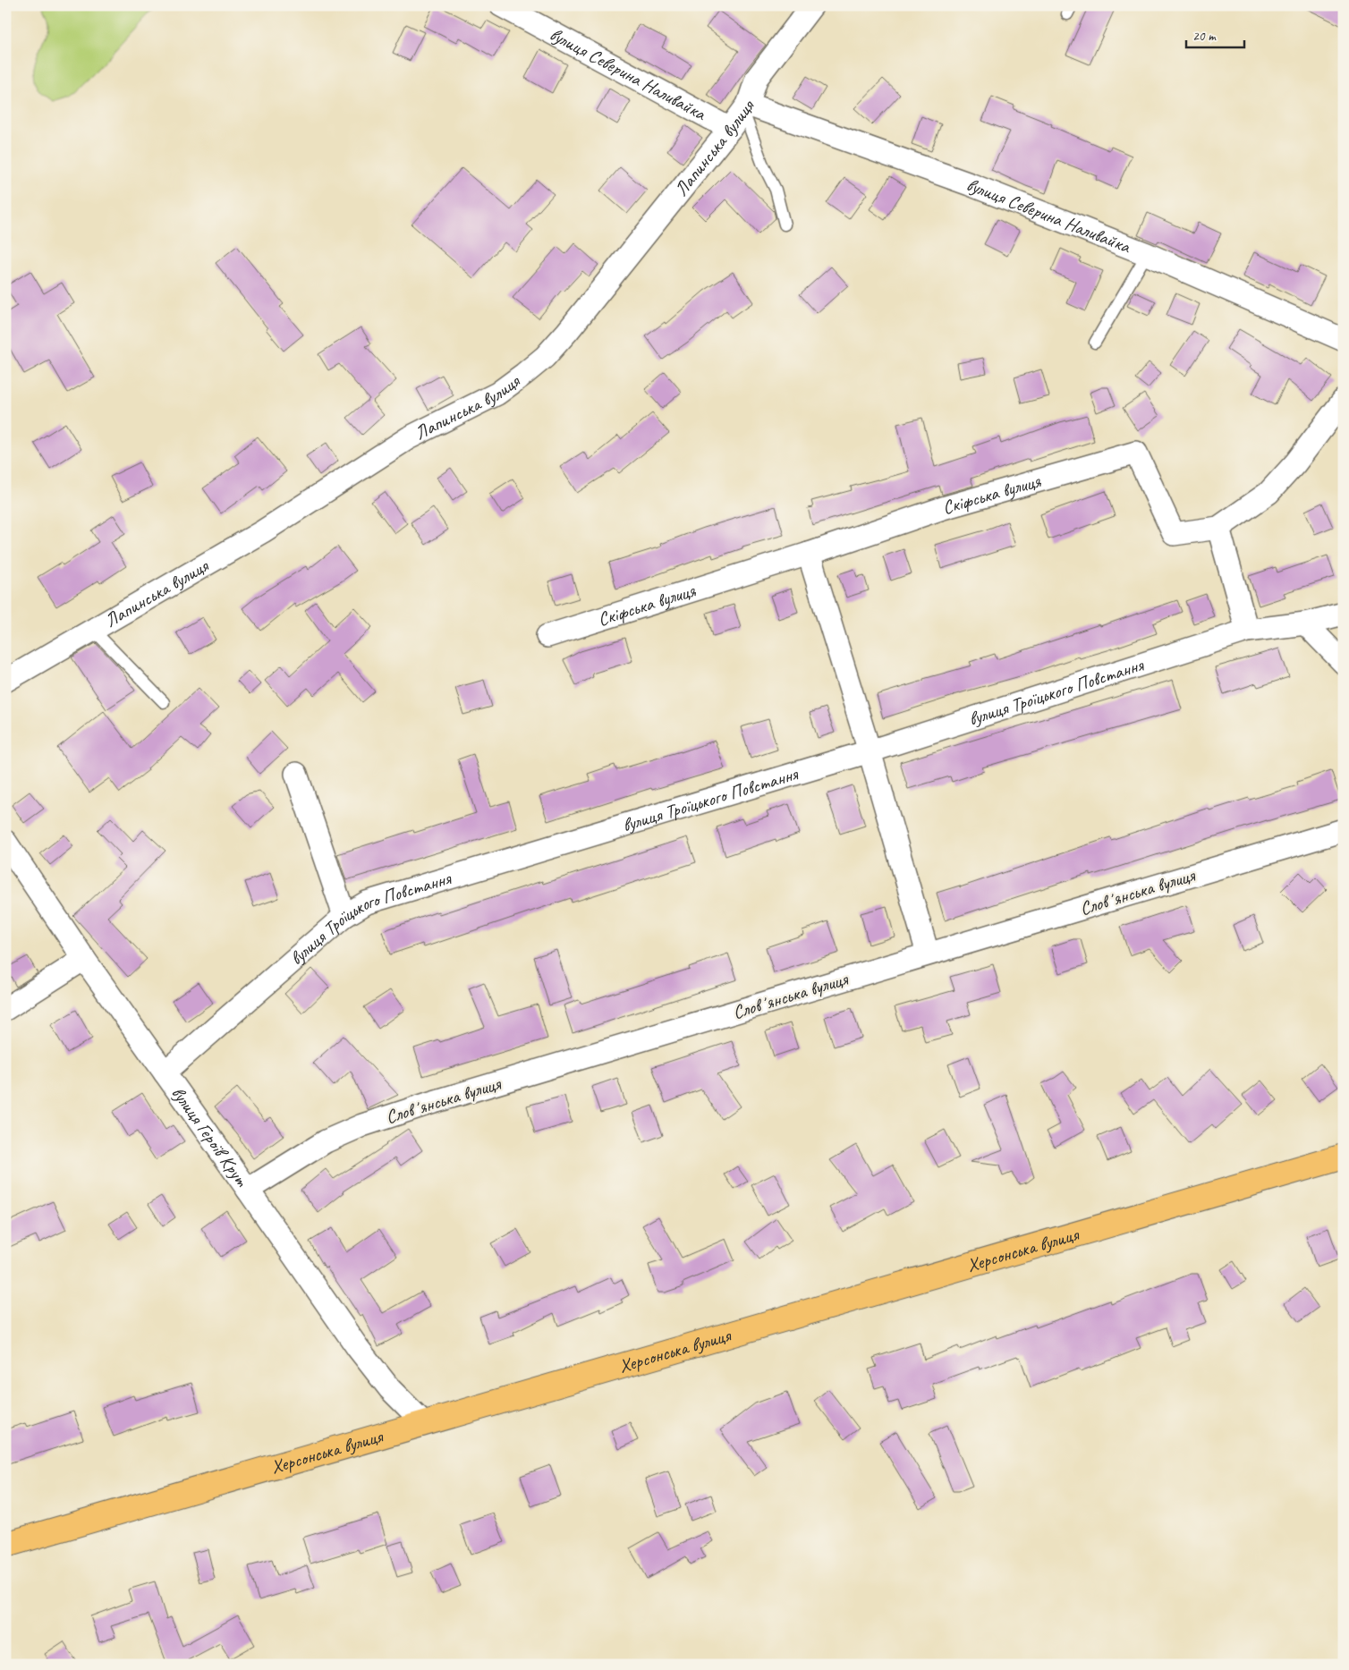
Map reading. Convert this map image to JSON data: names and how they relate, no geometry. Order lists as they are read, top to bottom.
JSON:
{
  "streets": {
    "main road": ["Херсонська вулиця"],
    "street": [
      "вулиця Северина Наливайка",
      "Лапинська вулиця",
      "Скіфська вулиця",
      "вулиця Троїцького Повстання",
      "Словʼянська вулиця",
      "вулиця Героїв Крут"
    ]
  },
  "crossings": [
    ["вулиця Северина Наливайка", "Лапинська вулиця"],
    ["вулиця Троїцького Повстання", "вулиця Героїв Крут"],
    ["Словʼянська вулиця", "вулиця Героїв Крут"],
    ["вулиця Героїв Крут", "Херсонська вулиця"]
  ],
  "scale_bar": "20 m"
}
